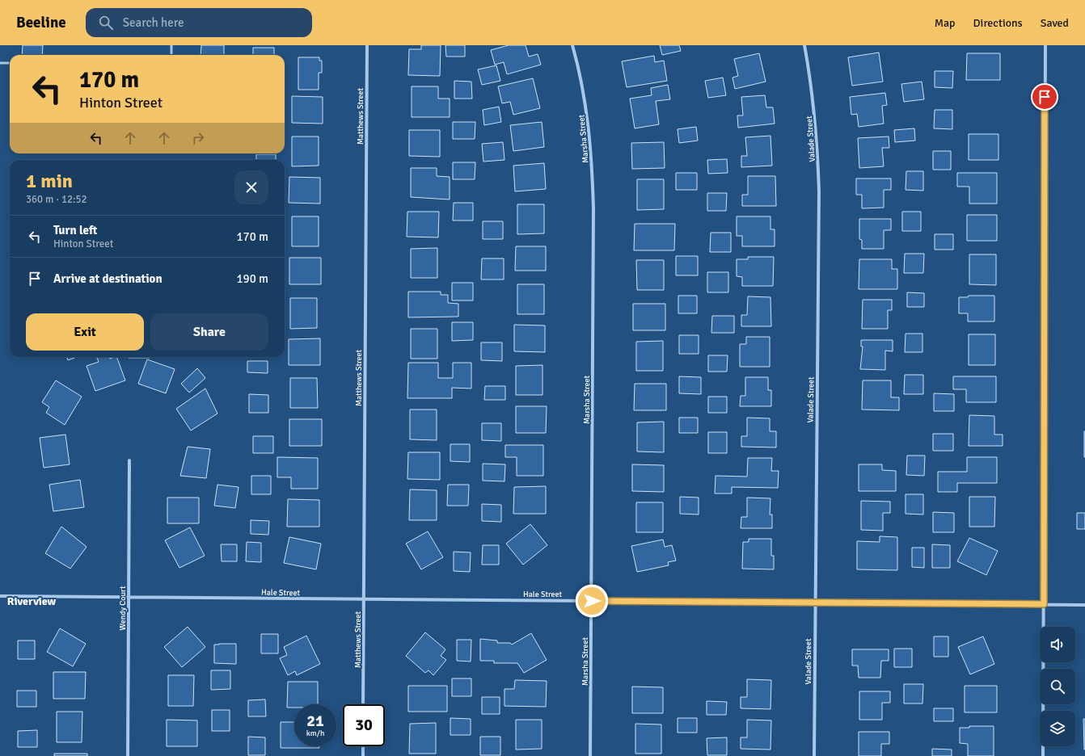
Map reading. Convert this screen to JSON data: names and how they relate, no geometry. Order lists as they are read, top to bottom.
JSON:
{
  "streets": {
    "street": [
      "Matthews Street",
      "Marsha Street",
      "Valade Street",
      "Hale Street",
      "Wendy Court"
    ]
  },
  "crossings": [
    ["Matthews Street", "Hale Street"],
    ["Marsha Street", "Hale Street"],
    ["Valade Street", "Hale Street"],
    ["Hale Street", "Wendy Court"]
  ],
  "districts": ["Riverview"],
  "page": {
    "header": "Beeline",
    "search": "Search here",
    "nav": ["Map", "Directions", "Saved"],
    "turn": ["170 m", "Hinton Street"],
    "heading": ["1 min", "360 m · 12:52"],
    "list": [
      {
        "name": "Turn left",
        "note": "Hinton Street",
        "value": "170 m"
      },
      {
        "name": "Arrive at destination",
        "value": "190 m"
      }
    ],
    "buttons": ["Exit", "Share"],
    "speed": "21 km/h",
    "limit": "30"
  }
}
